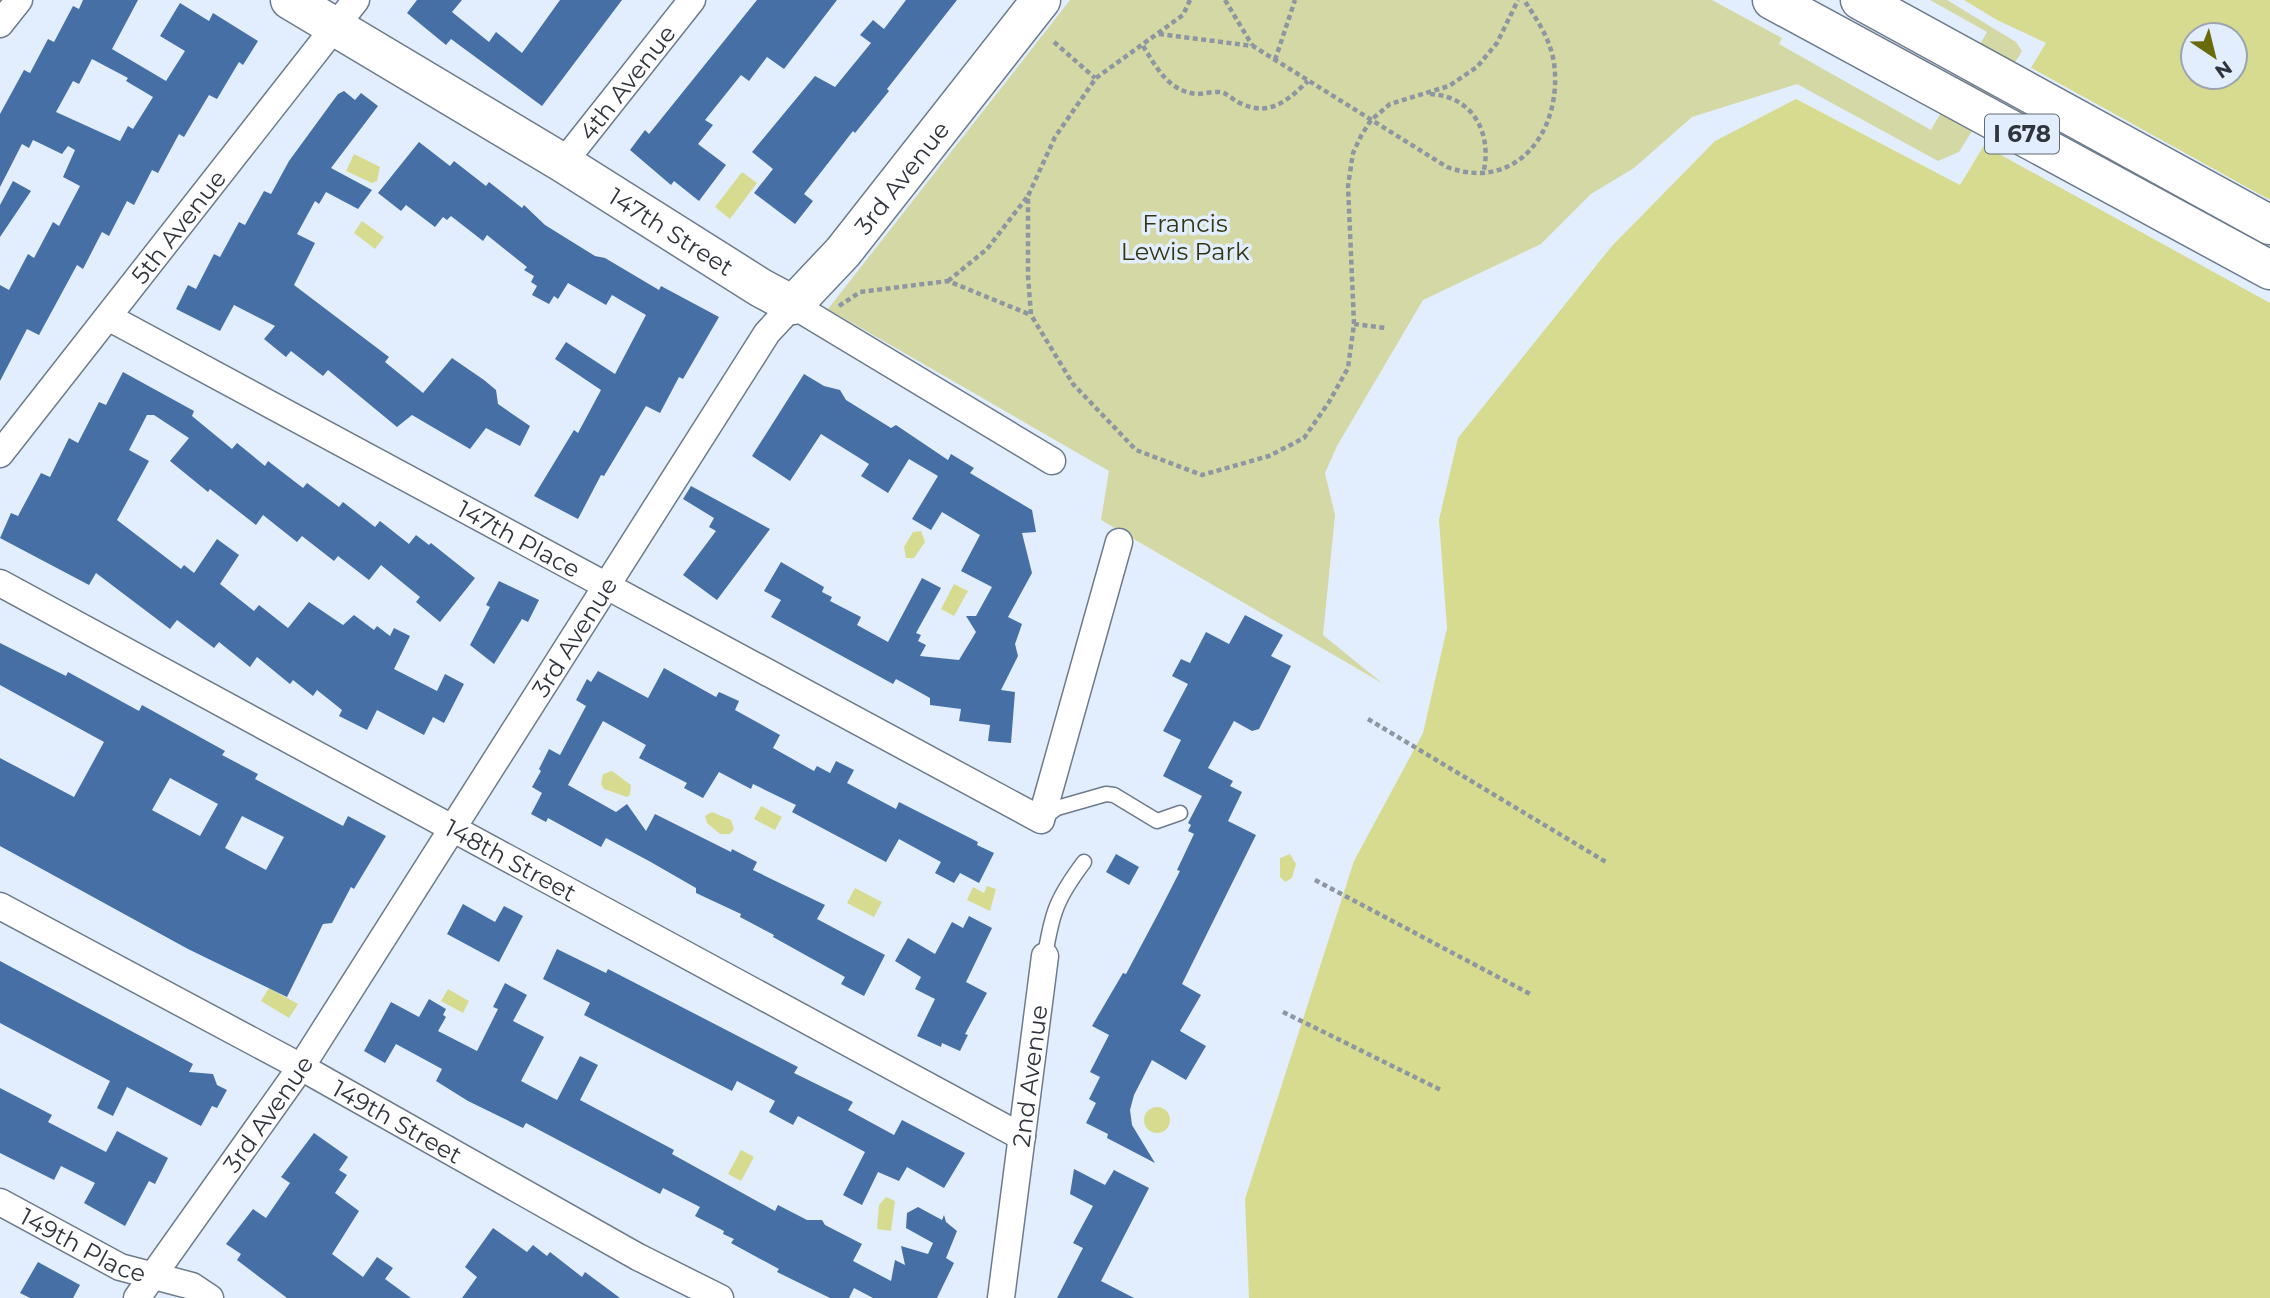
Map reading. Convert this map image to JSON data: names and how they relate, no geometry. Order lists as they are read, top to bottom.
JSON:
{
  "streets": {
    "main road": ["I 678", "3rd Avenue", "147th Street"],
    "street": [
      "4th Avenue",
      "5th Avenue",
      "147th Place",
      "148th Street",
      "2nd Avenue",
      "149th Street",
      "149th Place"
    ]
  },
  "crossings": [
    ["4th Avenue", "147th Street"],
    ["3rd Avenue", "147th Street"],
    ["3rd Avenue", "147th Place"],
    ["3rd Avenue", "148th Street"],
    ["3rd Avenue", "149th Street"],
    ["3rd Avenue", "149th Place"],
    ["5th Avenue", "147th Street"],
    ["5th Avenue", "147th Place"],
    ["148th Street", "2nd Avenue"]
  ],
  "parks": ["Francis Lewis Park"],
  "north": "bottom right"
}
